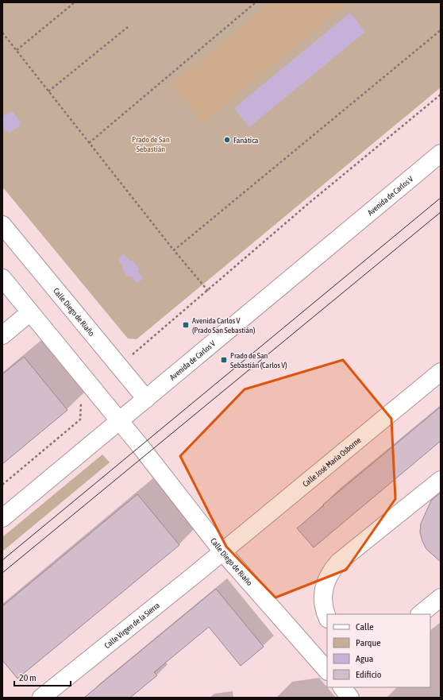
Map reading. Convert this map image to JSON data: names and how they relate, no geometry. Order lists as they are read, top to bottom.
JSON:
{
  "streets": {
    "street": [
      "Avenida de Carlos V",
      "Calle Diego de Riaño",
      "Calle José María Osborne",
      "Calle Virgen de la Sierra"
    ]
  },
  "crossings": [
    ["Avenida de Carlos V", "Calle Diego de Riaño"],
    ["Calle Diego de Riaño", "Calle José María Osborne"],
    ["Calle Diego de Riaño", "Calle Virgen de la Sierra"],
    ["Calle José María Osborne", "Calle Virgen de la Sierra"]
  ],
  "parks": ["Prado de San Sebastián"],
  "places": {
    "other": ["Fanática"],
    "transit": ["Avenida Carlos V (Prado San Sebastián)", "Prado de San Sebastián (Carlos V)"]
  },
  "legend": [
    "Calle",
    "Parque",
    "Agua",
    "Edificio"
  ],
  "scale_bar": "20 m"
}
